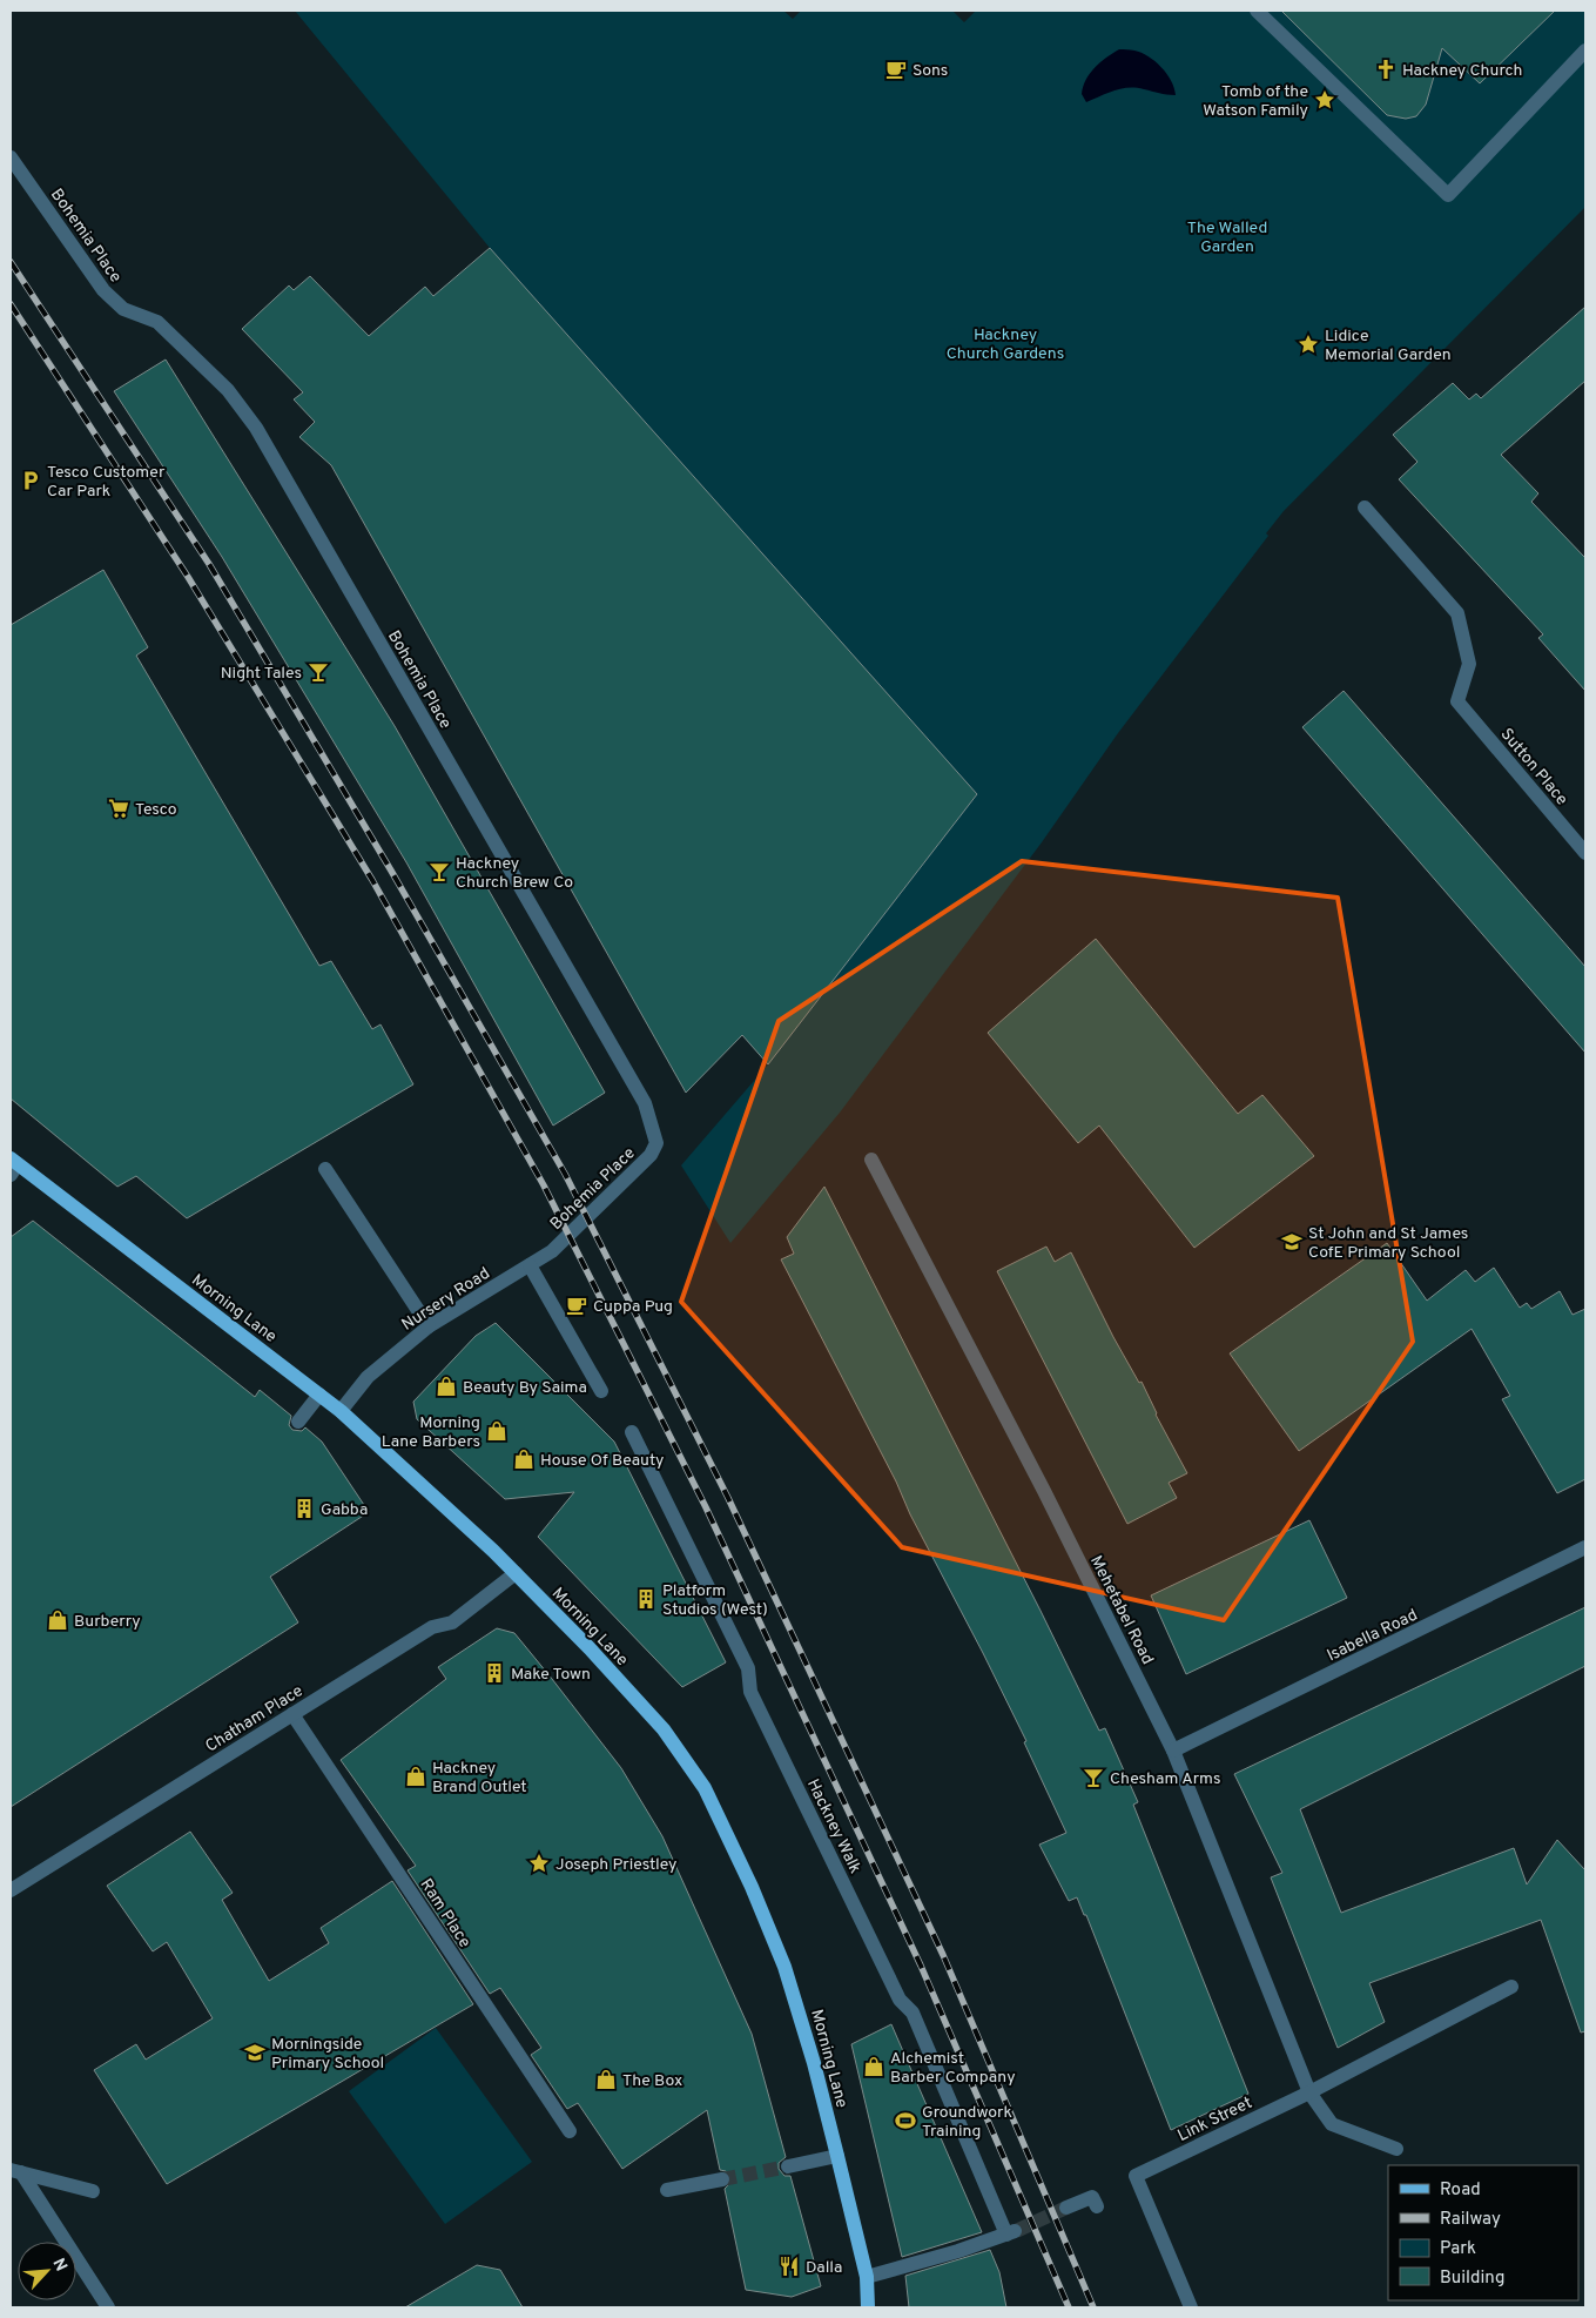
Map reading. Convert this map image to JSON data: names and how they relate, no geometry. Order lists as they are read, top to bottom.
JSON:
{
  "streets": {
    "main road": ["Morning Lane"],
    "street": [
      "Bohemia Place",
      "Sutton Place",
      "Nursery Road",
      "Mehetabel Road",
      "Isabella Road",
      "Chatham Place",
      "Hackney Walk",
      "Ram Place",
      "Link Street"
    ]
  },
  "crossings": [
    ["Bohemia Place", "Nursery Road"],
    ["Nursery Road", "Morning Lane"],
    ["Morning Lane", "Chatham Place"],
    ["Morning Lane", "Hackney Walk"],
    ["Mehetabel Road", "Isabella Road"],
    ["Mehetabel Road", "Link Street"],
    ["Chatham Place", "Ram Place"]
  ],
  "parks": ["The Walled Garden", "Hackney Church Gardens"],
  "places": {
    "cafe": ["Sons", "Cuppa Pug"],
    "church": ["Hackney Church"],
    "place": ["Tomb of the Watson Family", "Lidice Memorial Garden", "Joseph Priestley"],
    "parking": ["Tesco Customer Car Park"],
    "bar": ["Night Tales", "Hackney Church Brew Co", "Chesham Arms"],
    "supermarket": ["Tesco"],
    "school or university": ["St John and St James CofE Primary School", "Morningside Primary School"],
    "shop": [
      "Beauty By Saima",
      "Morning Lane Barbers",
      "House Of Beauty",
      "Burberry",
      "Hackney Brand Outlet",
      "Alchemist Barber Company",
      "The Box"
    ],
    "building": ["Gabba", "Platform Studios (West)", "Make Town"],
    "sports": ["Groundwork Training"],
    "restaurant": ["Dalla"]
  },
  "legend": [
    "Road",
    "Railway",
    "Park",
    "Building"
  ],
  "north": "top right"
}
